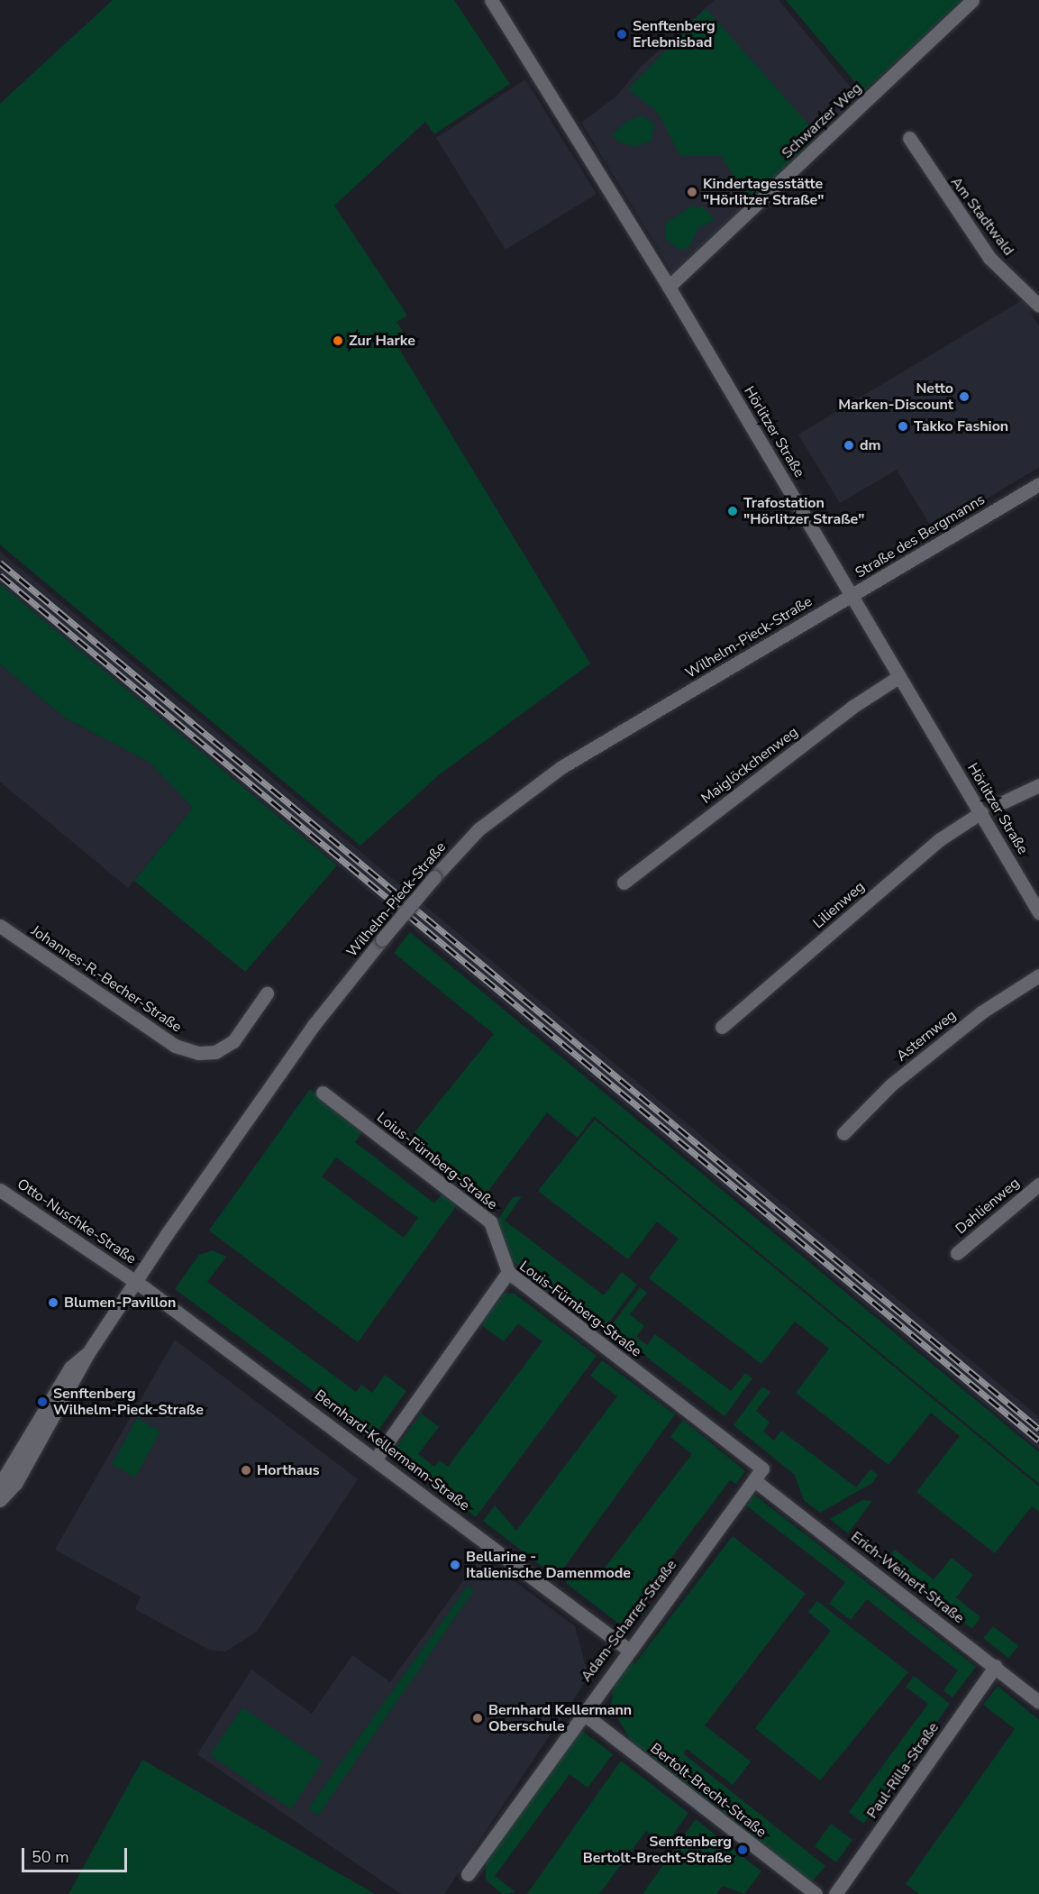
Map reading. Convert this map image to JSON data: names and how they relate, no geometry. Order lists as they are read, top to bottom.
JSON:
{
  "streets": {
    "street": [
      "Schwarzer Weg",
      "Am Stadtwald",
      "Hörlitzer Straße",
      "Straße des Bergmanns",
      "Wilhelm-Pieck-Straße",
      "Maiglöckchenweg",
      "Lilienweg",
      "Johannes-R.-Becher-Straße",
      "Asternweg",
      "Loius-Fürnberg-Straße",
      "Dahlienweg",
      "Otto-Nuschke-Straße",
      "Louis-Fürnberg-Straße",
      "Bernhard-Kellermann-Straße",
      "Erich-Weinert-Straße",
      "Adam-Scharrer-Straße",
      "Paul-Rilla-Straße",
      "Bertolt-Brecht-Straße"
    ]
  },
  "crossings": [
    ["Schwarzer Weg", "Hörlitzer Straße"],
    ["Hörlitzer Straße", "Straße des Bergmanns"],
    ["Hörlitzer Straße", "Wilhelm-Pieck-Straße"],
    ["Hörlitzer Straße", "Maiglöckchenweg"],
    ["Hörlitzer Straße", "Lilienweg"],
    ["Straße des Bergmanns", "Wilhelm-Pieck-Straße"],
    ["Wilhelm-Pieck-Straße", "Otto-Nuschke-Straße"],
    ["Wilhelm-Pieck-Straße", "Bernhard-Kellermann-Straße"],
    ["Loius-Fürnberg-Straße", "Louis-Fürnberg-Straße"],
    ["Otto-Nuschke-Straße", "Bernhard-Kellermann-Straße"],
    ["Louis-Fürnberg-Straße", "Bernhard-Kellermann-Straße"],
    ["Louis-Fürnberg-Straße", "Adam-Scharrer-Straße"],
    ["Bernhard-Kellermann-Straße", "Adam-Scharrer-Straße"],
    ["Erich-Weinert-Straße", "Adam-Scharrer-Straße"],
    ["Erich-Weinert-Straße", "Paul-Rilla-Straße"],
    ["Adam-Scharrer-Straße", "Bertolt-Brecht-Straße"]
  ],
  "places": [
    "Senftenberg Erlebnisbad",
    "Kindertagesstätte \"Hörlitzer Straße\"",
    "Zur Harke",
    "Netto Marken-Discount",
    "Takko Fashion",
    "dm",
    "Trafostation \"Hörlitzer Straße\"",
    "Blumen-Pavillon",
    "Senftenberg Wilhelm-Pieck-Straße",
    "Horthaus",
    "Bellarine - Italienische Damenmode",
    "Bernhard Kellermann Oberschule",
    "Senftenberg Bertolt-Brecht-Straße"
  ],
  "scale_bar": "50 m"
}
